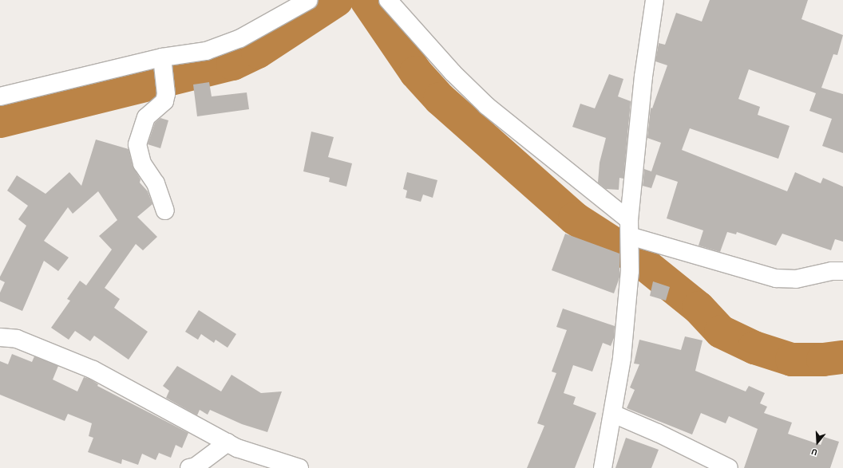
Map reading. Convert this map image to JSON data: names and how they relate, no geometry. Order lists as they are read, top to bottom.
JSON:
{
  "north": "bottom"
}
